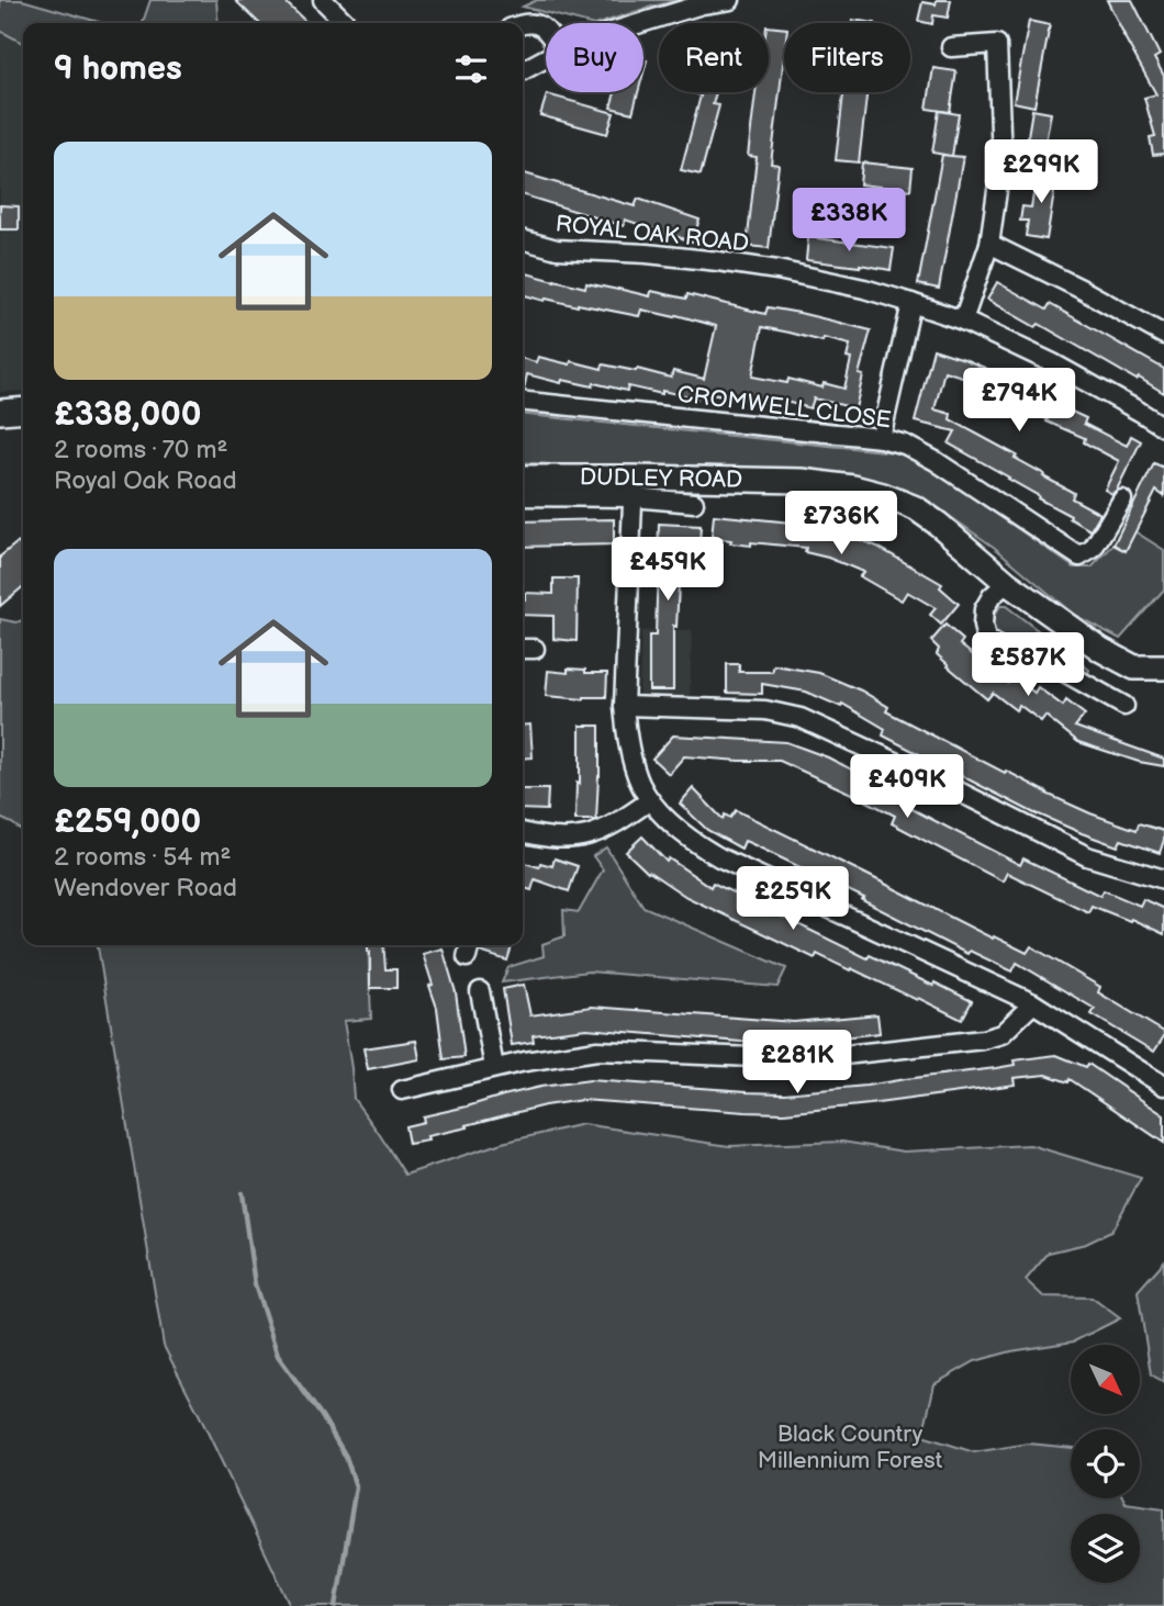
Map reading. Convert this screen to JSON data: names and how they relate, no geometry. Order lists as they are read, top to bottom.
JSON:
{
  "streets": {
    "main road": ["DUDLEY ROAD"],
    "street": ["ROYAL OAK ROAD", "CROMWELL CLOSE"]
  },
  "parks": ["Black Country Millennium Forest"],
  "north": "bottom right",
  "page": {
    "chip": ["Buy", "Rent", "Filters"],
    "heading": "9 homes",
    "list": [
      {
        "name": "£338,000",
        "note": "2 rooms · 70 m² · Royal Oak Road"
      },
      {
        "name": "£259,000",
        "note": "2 rooms · 54 m² · Wendover Road"
      }
    ],
    "price": [
      "£299K",
      "£338K",
      "£794K",
      "£736K",
      "£459K",
      "£587K",
      "£409K",
      "£259K",
      "£281K"
    ]
  }
}
